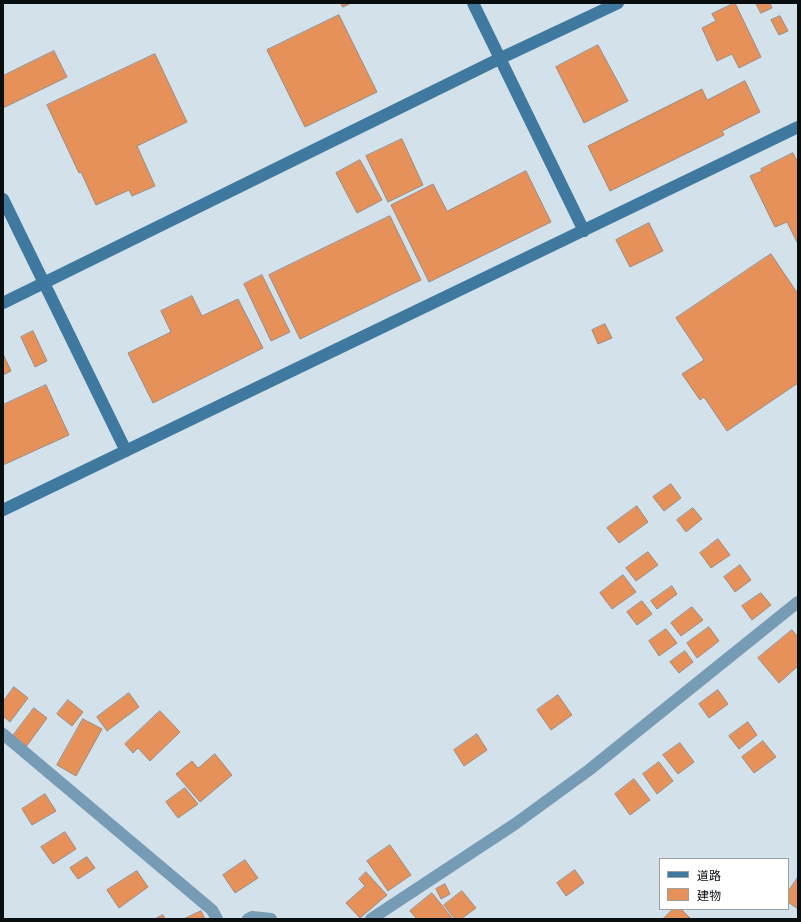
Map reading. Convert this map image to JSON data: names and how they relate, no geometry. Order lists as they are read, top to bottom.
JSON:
{
  "legend": ["道路", "建物"]
}
